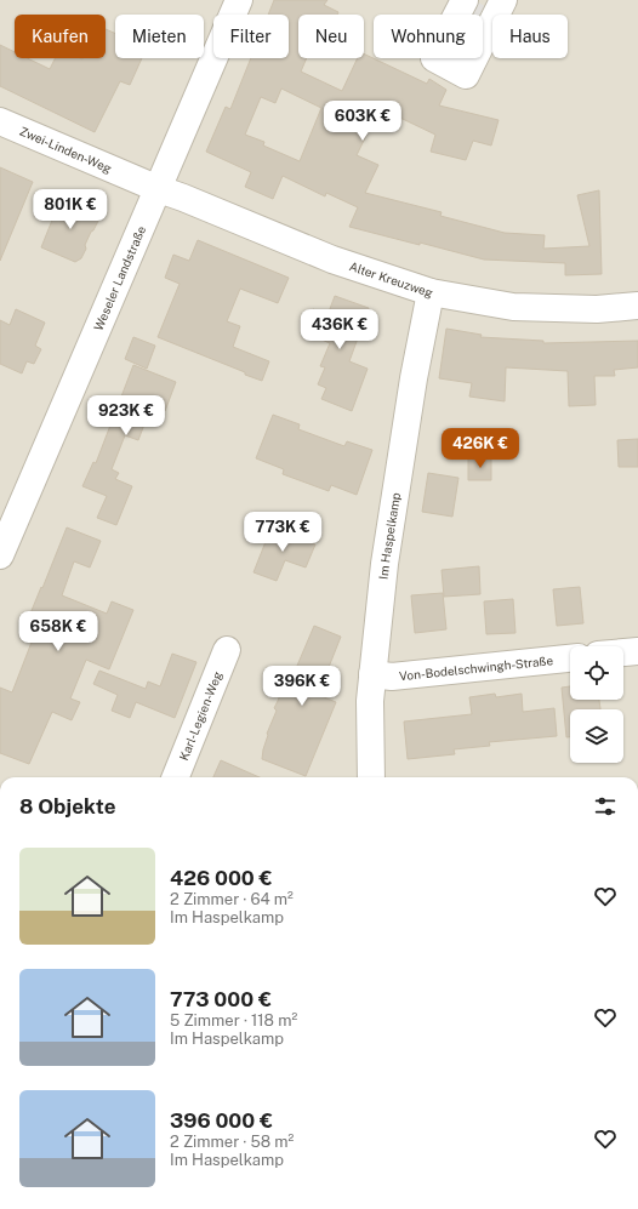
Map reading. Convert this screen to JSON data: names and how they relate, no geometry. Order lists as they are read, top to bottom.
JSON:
{
  "streets": {
    "street": [
      "Zwei-Linden-Weg",
      "Weseler Landstraße",
      "Alter Kreuzweg",
      "Im Haspelkamp",
      "Von-Bodelschwingh-Straße",
      "Karl-Legien-Weg"
    ]
  },
  "crossings": [
    ["Zwei-Linden-Weg", "Weseler Landstraße"],
    ["Zwei-Linden-Weg", "Alter Kreuzweg"],
    ["Weseler Landstraße", "Alter Kreuzweg"],
    ["Alter Kreuzweg", "Im Haspelkamp"],
    ["Im Haspelkamp", "Von-Bodelschwingh-Straße"]
  ],
  "page": {
    "chip": [
      "Kaufen",
      "Mieten",
      "Filter",
      "Neu",
      "Wohnung",
      "Haus"
    ],
    "price": [
      "603K €",
      "801K €",
      "436K €",
      "923K €",
      "426K €",
      "773K €",
      "658K €",
      "396K €"
    ],
    "heading": "8 Objekte",
    "list": [
      {
        "name": "426 000 €",
        "note": "2 Zimmer · 64 m² · Im Haspelkamp"
      },
      {
        "name": "773 000 €",
        "note": "5 Zimmer · 118 m² · Im Haspelkamp"
      },
      {
        "name": "396 000 €",
        "note": "2 Zimmer · 58 m² · Im Haspelkamp"
      }
    ]
  }
}
